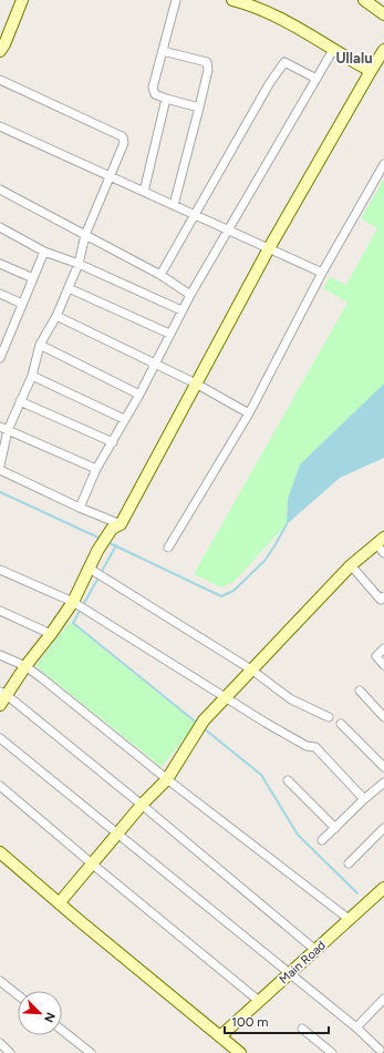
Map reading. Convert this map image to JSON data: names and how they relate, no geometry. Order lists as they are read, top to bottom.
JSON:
{
  "streets": {
    "street": ["Main Road"]
  },
  "districts": ["Ullalu"],
  "scale_bar": "100 m",
  "north": "bottom right"
}
